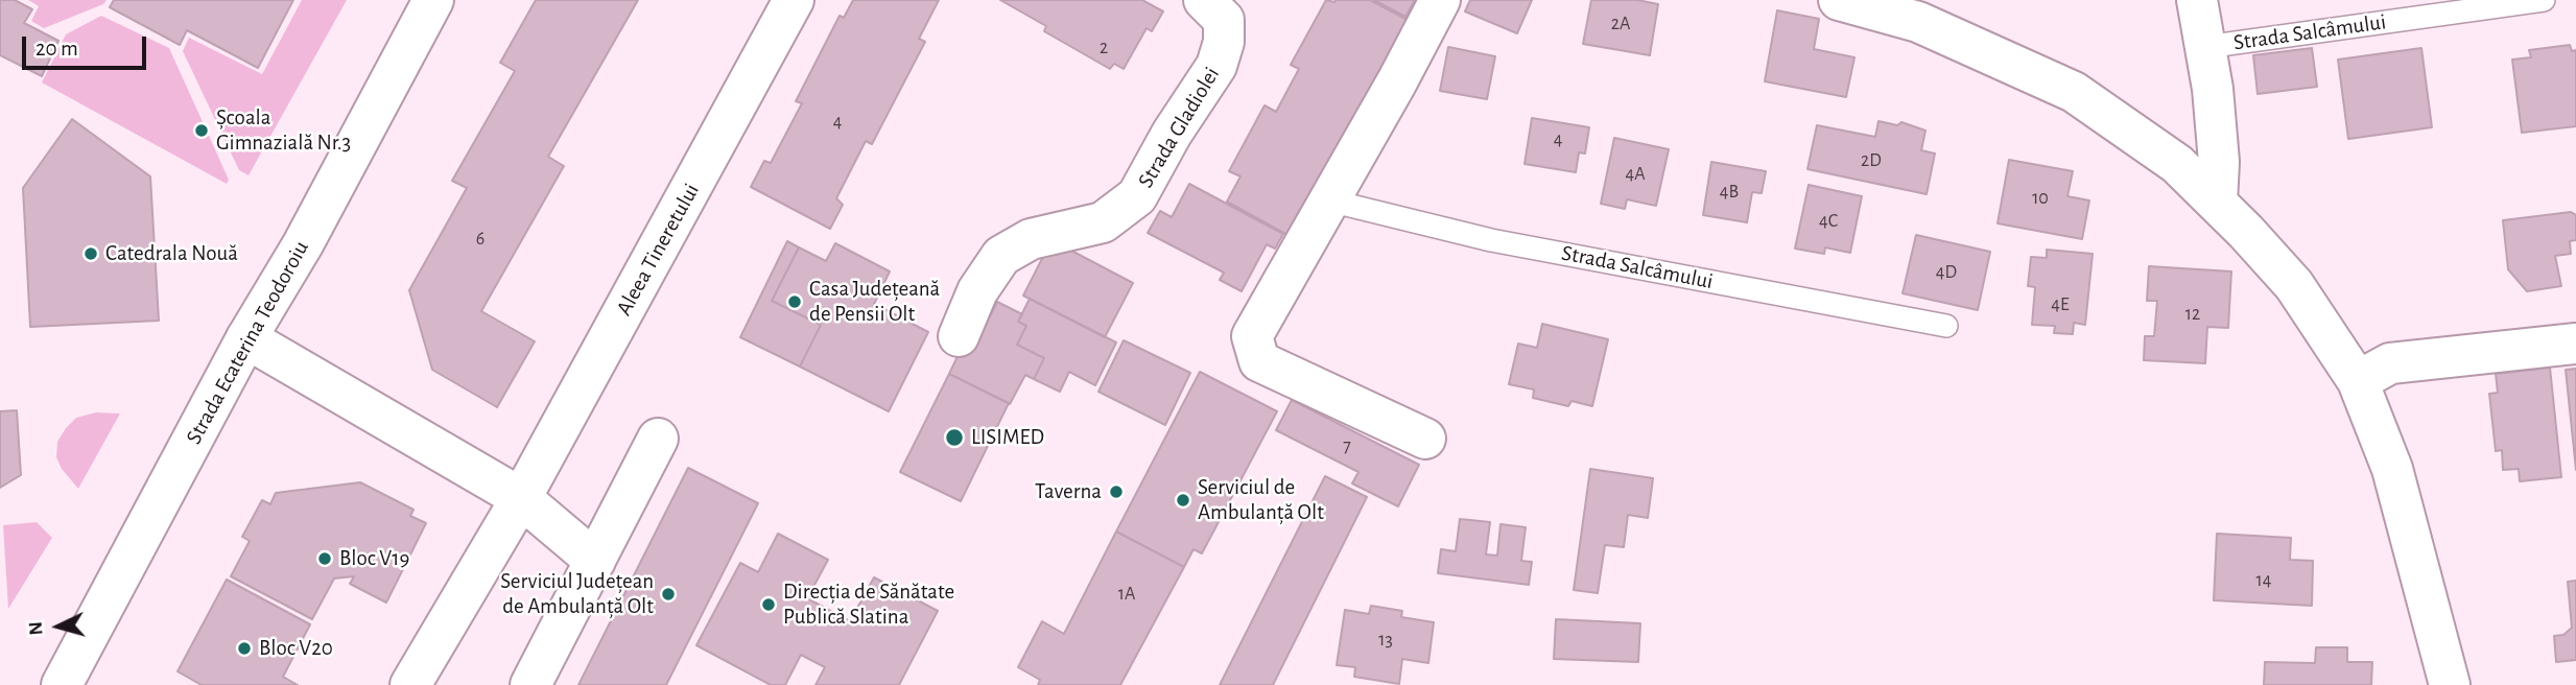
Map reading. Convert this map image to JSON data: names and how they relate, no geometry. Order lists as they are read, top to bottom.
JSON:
{
  "streets": {
    "street": [
      "Strada Salcâmului",
      "Strada Gladiolei",
      "Aleea Tineretului",
      "Strada Ecaterina Teodoroiu"
    ]
  },
  "places": [
    "Școala Gimnazială Nr.3",
    "Catedrala Nouă",
    "Casa Județeană de Pensii Olt",
    "LISIMED",
    "Taverna",
    "Serviciul de Ambulanță Olt",
    "Bloc V19",
    "Serviciul Județean de Ambulanță Olt",
    "Direcția de Sănătate Publică Slatina",
    "Bloc V20"
  ],
  "house_numbers": [
    "2A",
    "2",
    "4",
    "4",
    "2D",
    "4A",
    "4B",
    "10",
    "4C",
    "6",
    "4D",
    "4E",
    "12",
    "7",
    "14",
    "1A",
    "13"
  ],
  "scale_bar": "20 m",
  "north": "left"
}
